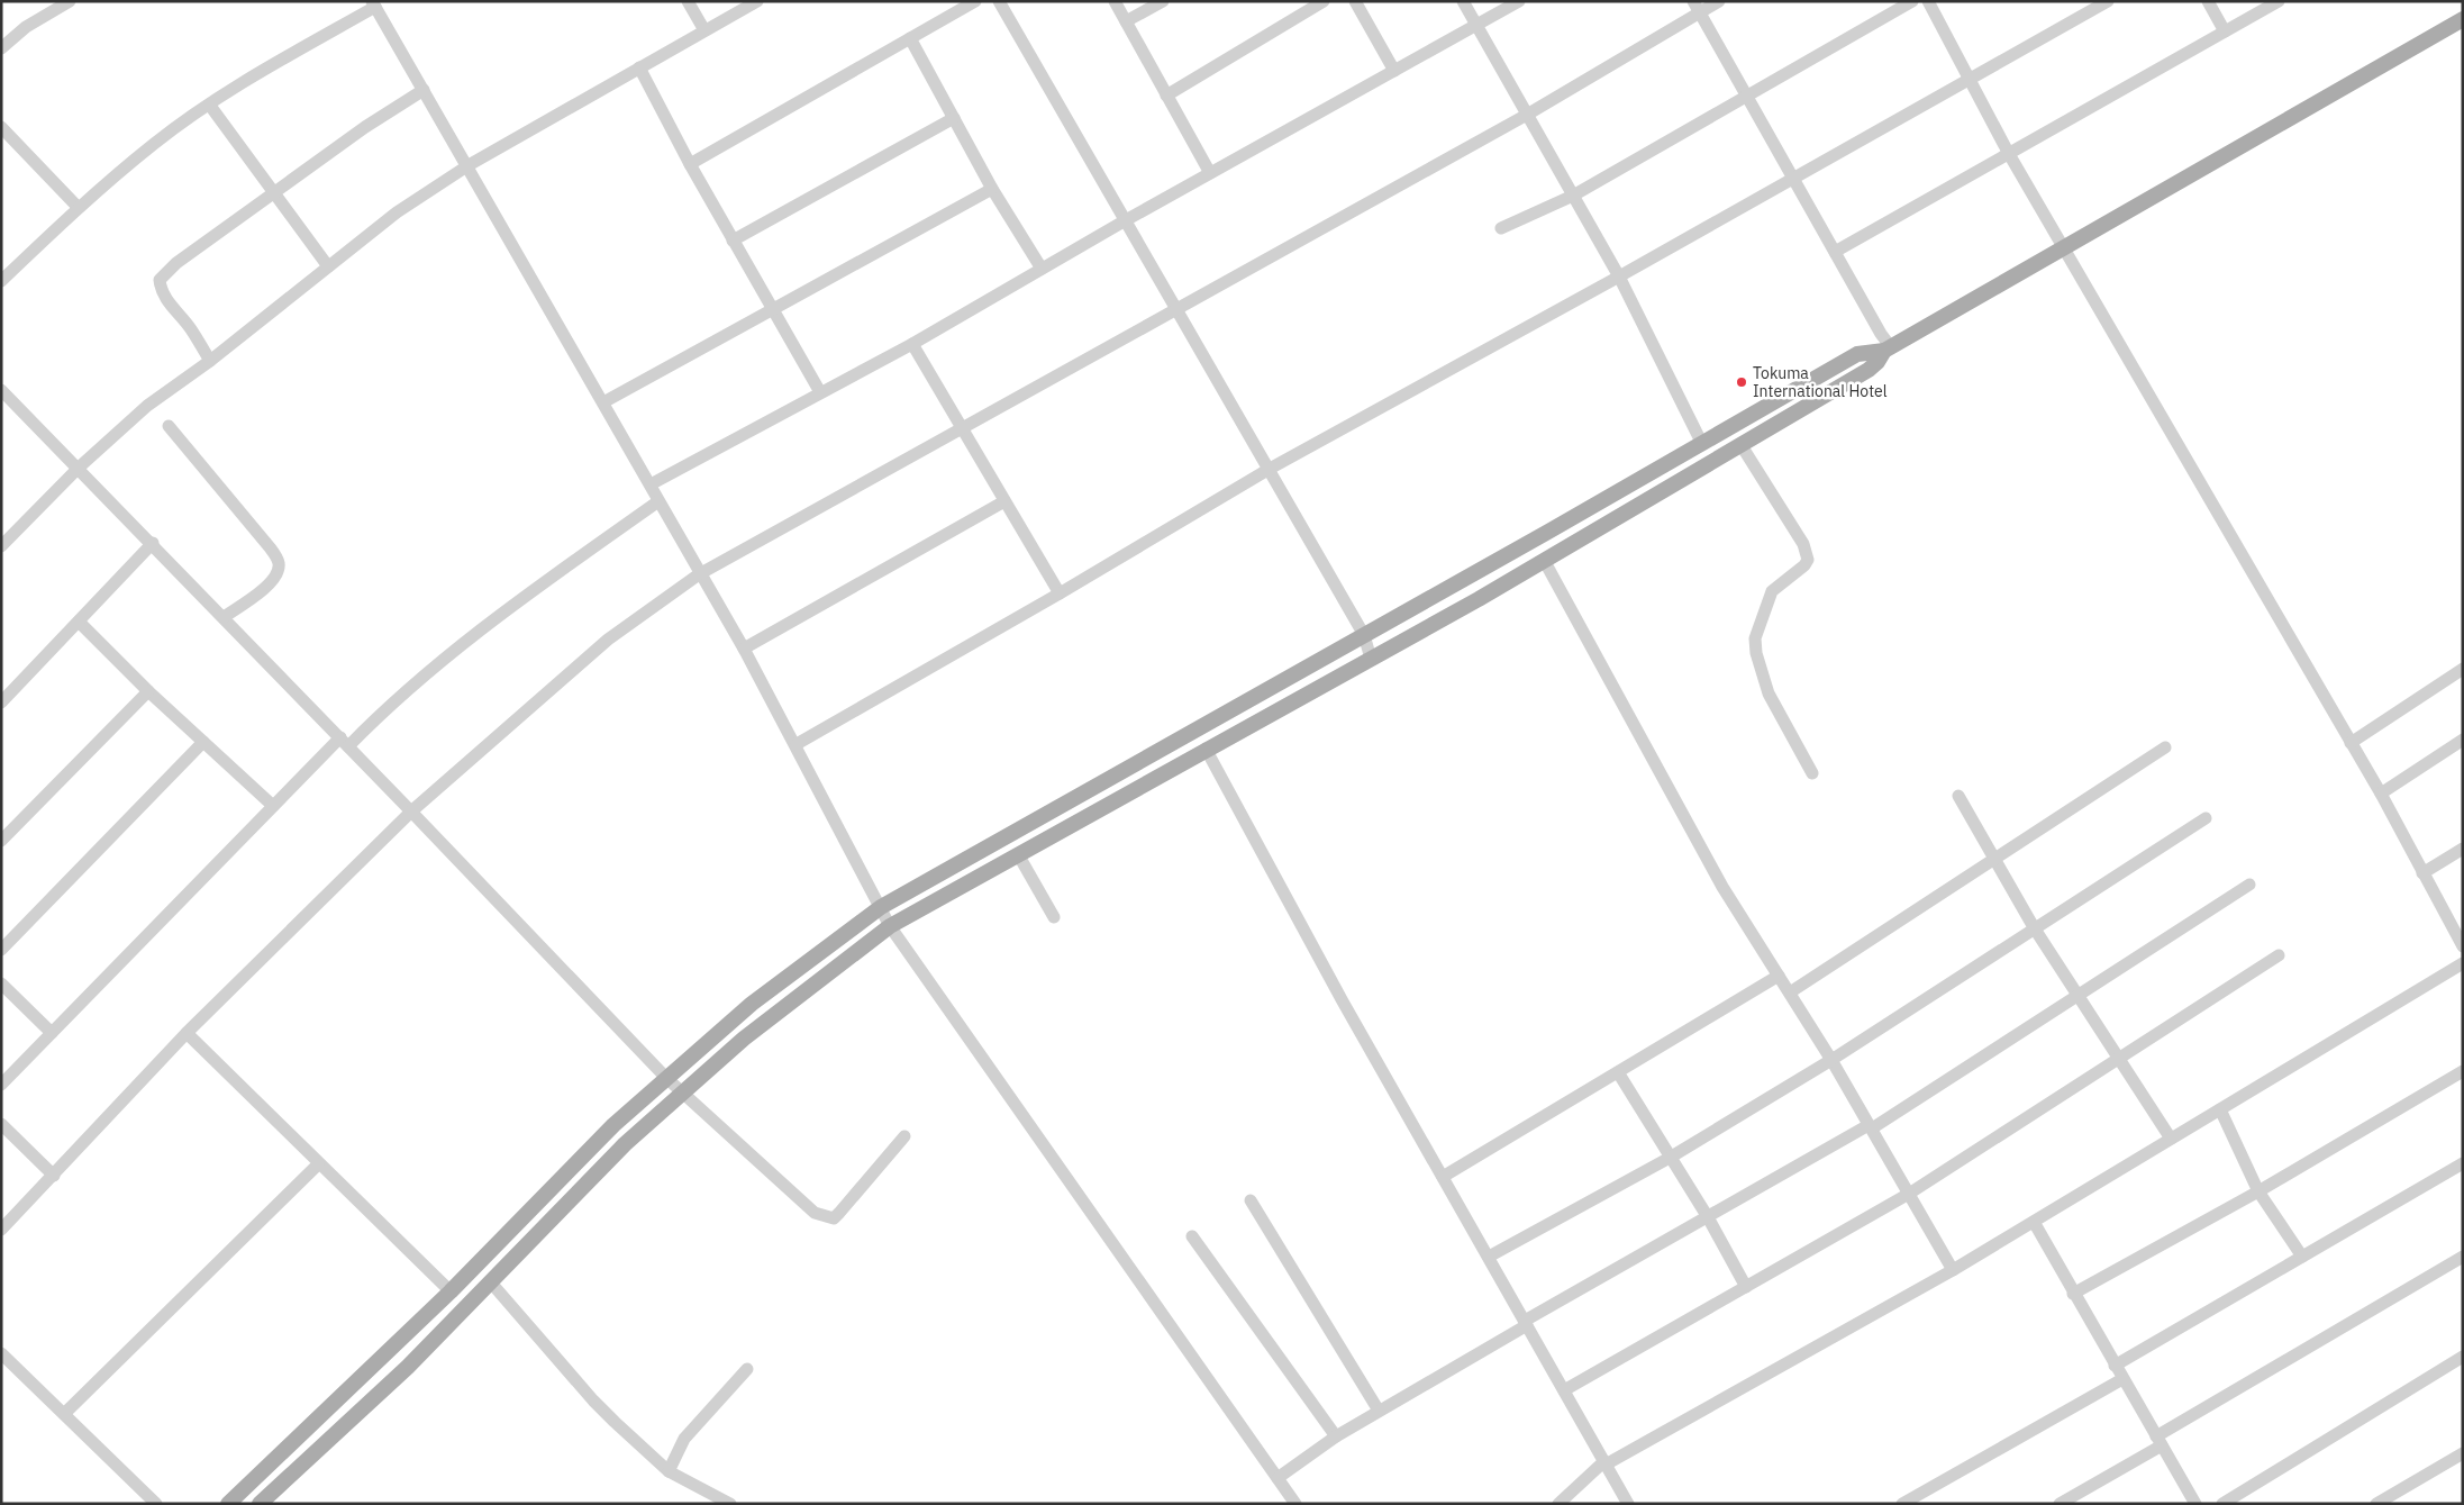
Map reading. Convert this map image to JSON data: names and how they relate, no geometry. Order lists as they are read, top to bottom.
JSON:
{
  "places": ["Tokuma International Hotel"]
}
